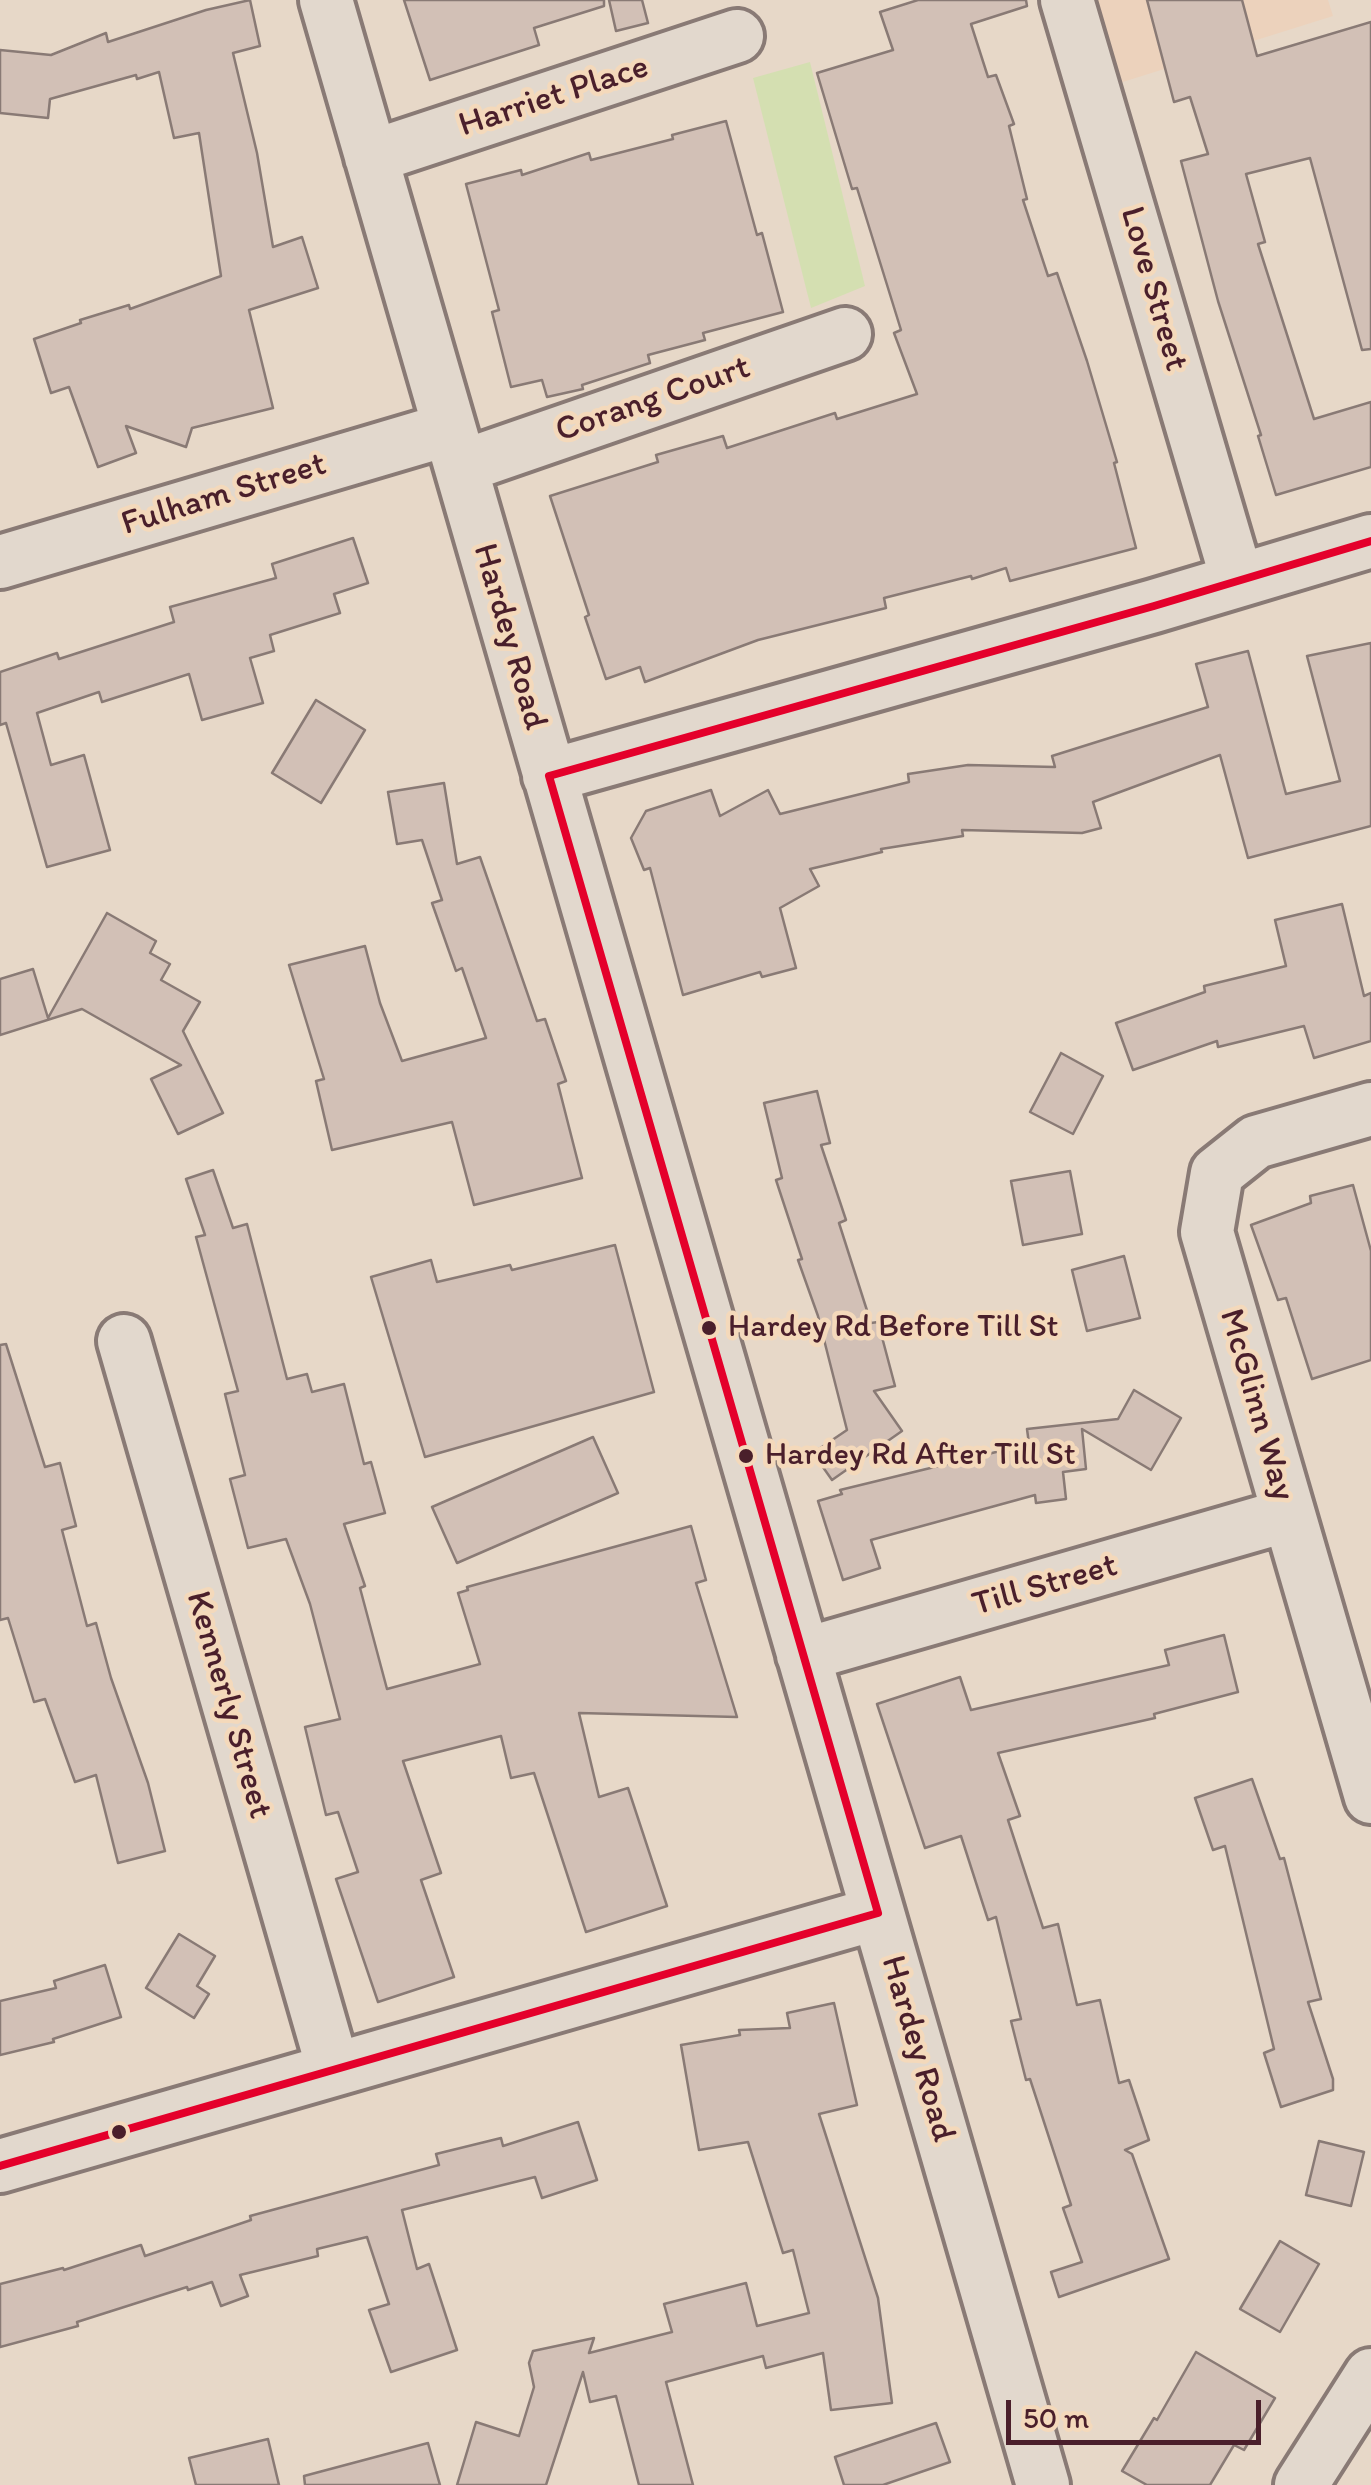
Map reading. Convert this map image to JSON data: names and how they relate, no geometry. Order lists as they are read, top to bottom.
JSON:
{
  "streets": {
    "street": [
      "Harriet Place",
      "Love Street",
      "Corang Court",
      "Fulham Street",
      "Hardey Road",
      "McGlinn Way",
      "Till Street",
      "Kennerly Street"
    ]
  },
  "crossings": [
    ["Harriet Place", "Hardey Road"],
    ["Corang Court", "Fulham Street"],
    ["Corang Court", "Hardey Road"],
    ["Fulham Street", "Hardey Road"],
    ["Hardey Road", "Till Street"],
    ["McGlinn Way", "Till Street"]
  ],
  "places": ["Hardey Rd Before Till St", "Hardey Rd After Till St"],
  "scale_bar": "50 m"
}
